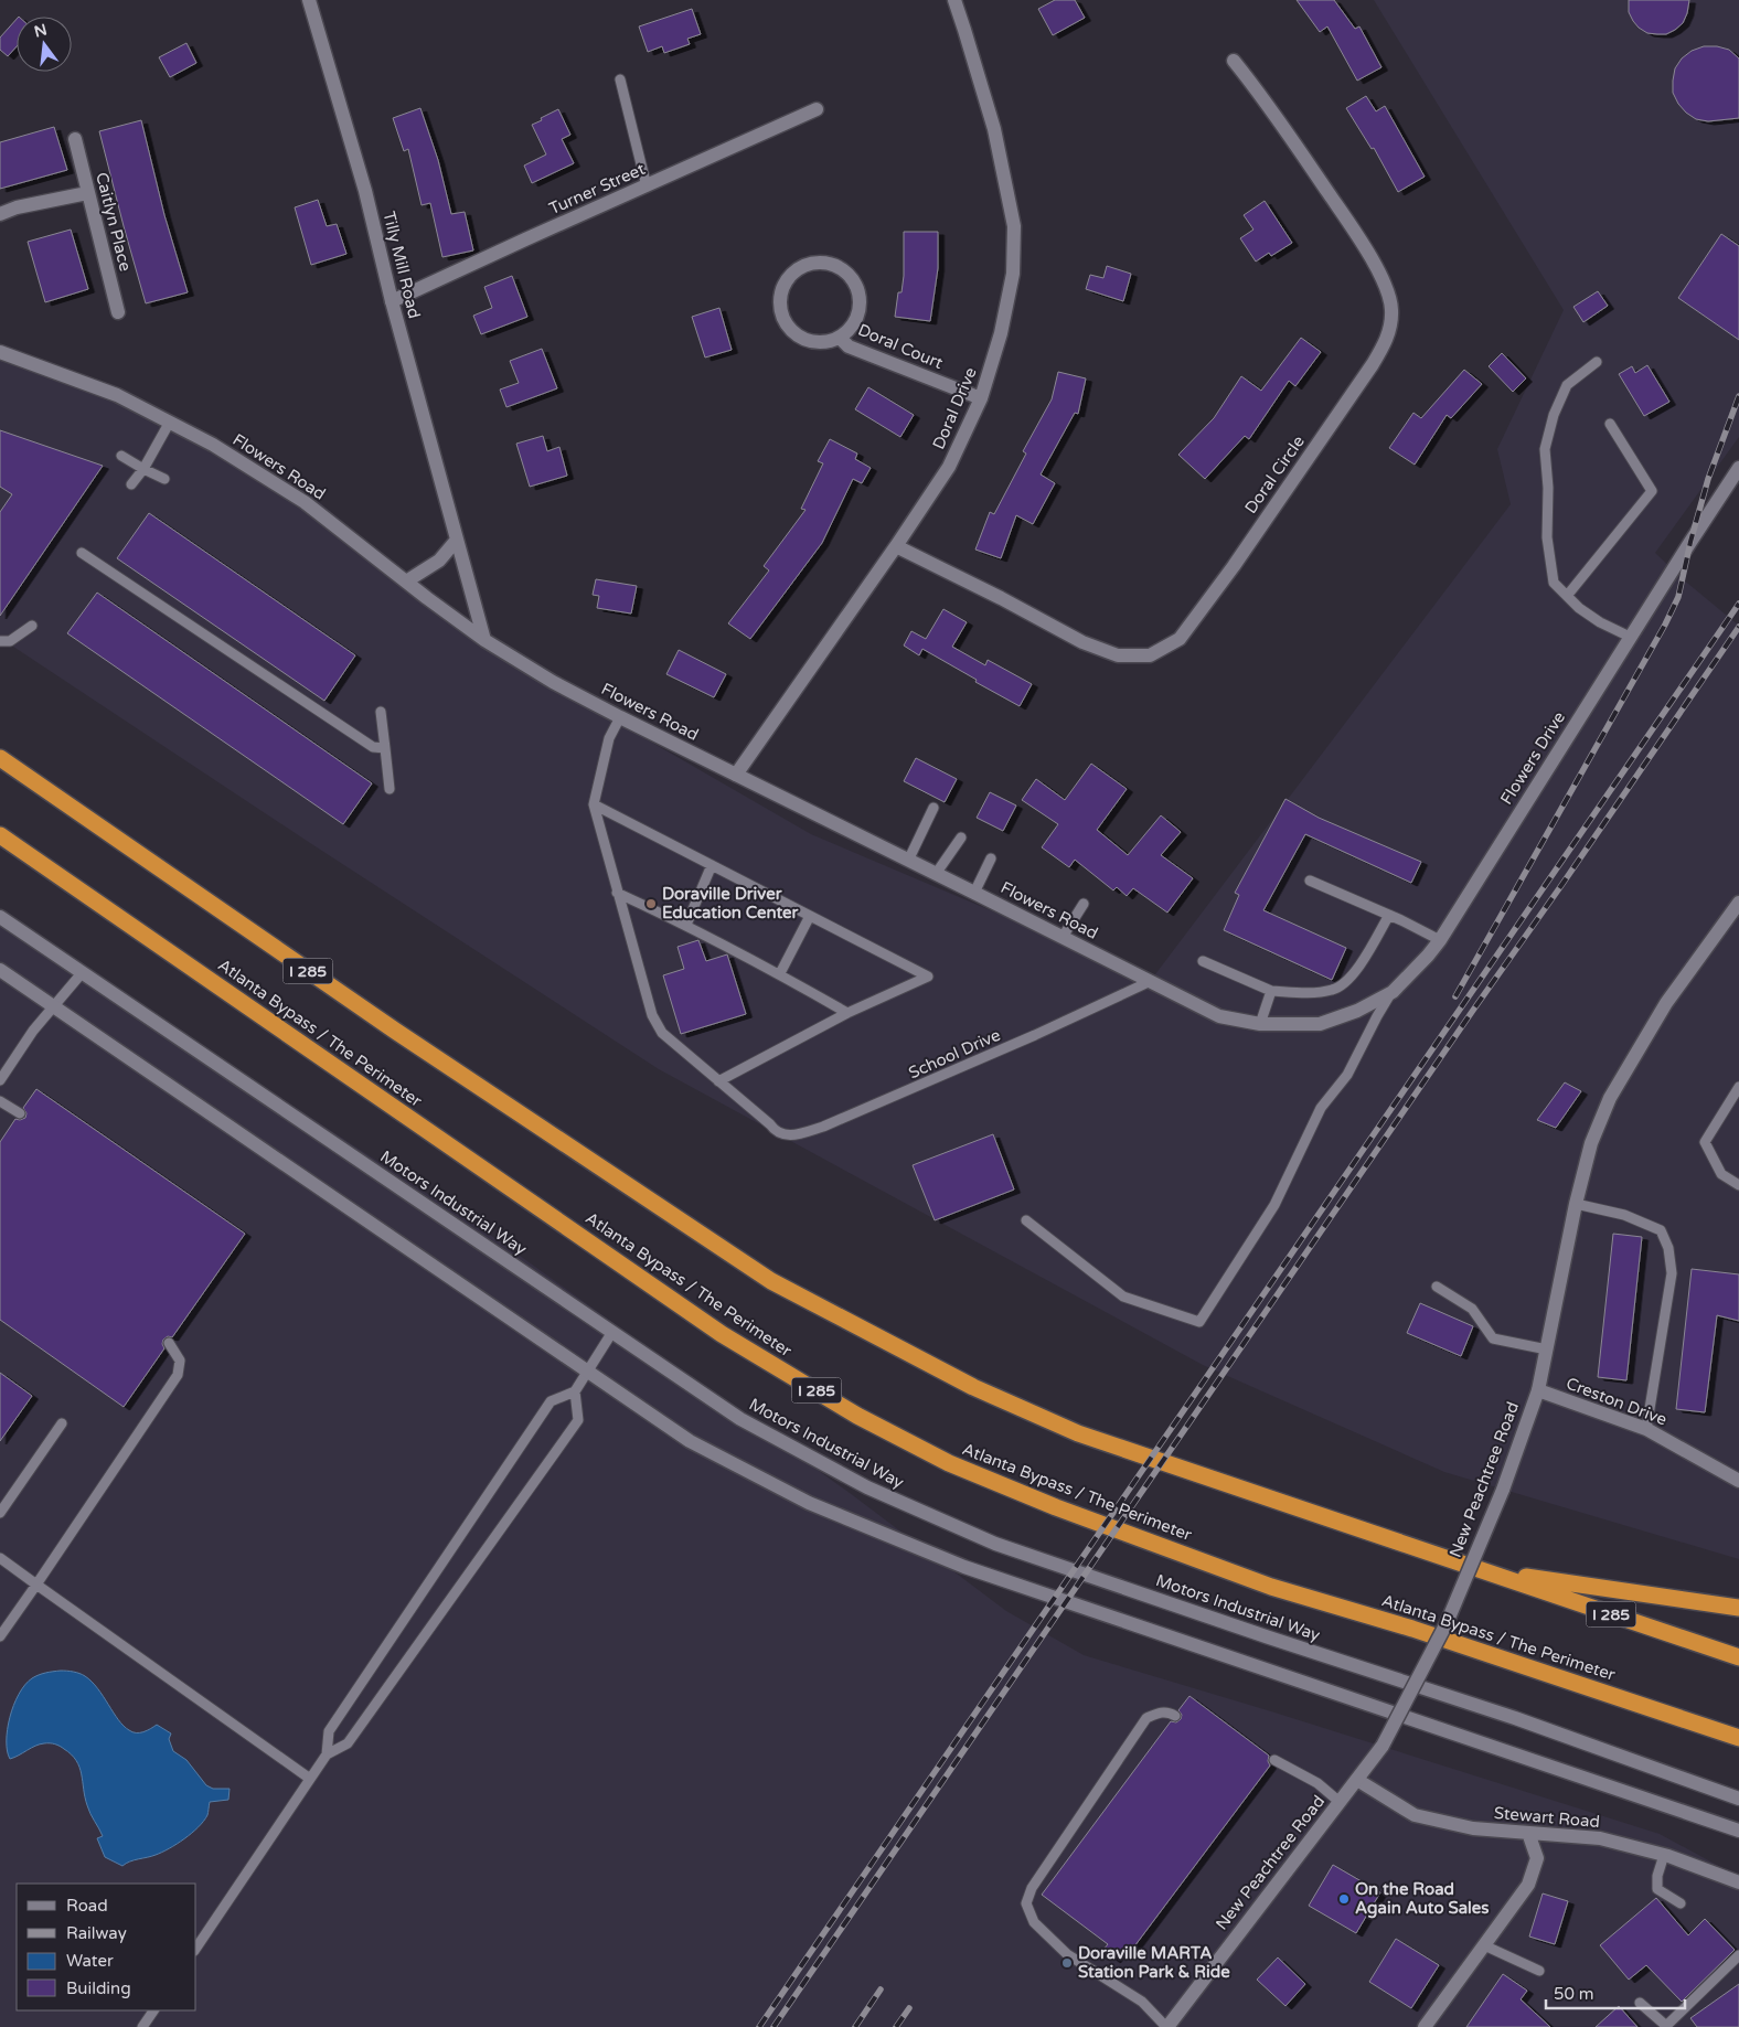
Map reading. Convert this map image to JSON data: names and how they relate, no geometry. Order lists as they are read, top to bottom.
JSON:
{
  "streets": {
    "highway": ["I 285", "Atlanta Bypass / The Perimeter"],
    "street": [
      "Turner Street",
      "Caitlyn Place",
      "Tilly Mill Road",
      "Doral Court",
      "Doral Drive",
      "Flowers Road",
      "Doral Circle",
      "Flowers Drive",
      "Motors Industrial Way",
      "Creston Drive",
      "New Peachtree Road",
      "Stewart Road"
    ],
    "lane": ["School Drive"]
  },
  "crossings": [
    ["Turner Street", "Tilly Mill Road"],
    ["Tilly Mill Road", "Flowers Road"],
    ["Doral Court", "Doral Drive"],
    ["Doral Drive", "Flowers Road"],
    ["Doral Drive", "Doral Circle"],
    ["Flowers Road", "Flowers Drive"],
    ["Flowers Road", "School Drive"],
    ["Creston Drive", "New Peachtree Road"],
    ["New Peachtree Road", "Stewart Road"]
  ],
  "places": ["Doraville Driver Education Center", "On the Road Again Auto Sales", "Doraville MARTA Station Park & Ride"],
  "legend": [
    "Road",
    "Railway",
    "Water",
    "Building"
  ],
  "scale_bar": "50 m",
  "north": "top"
}
